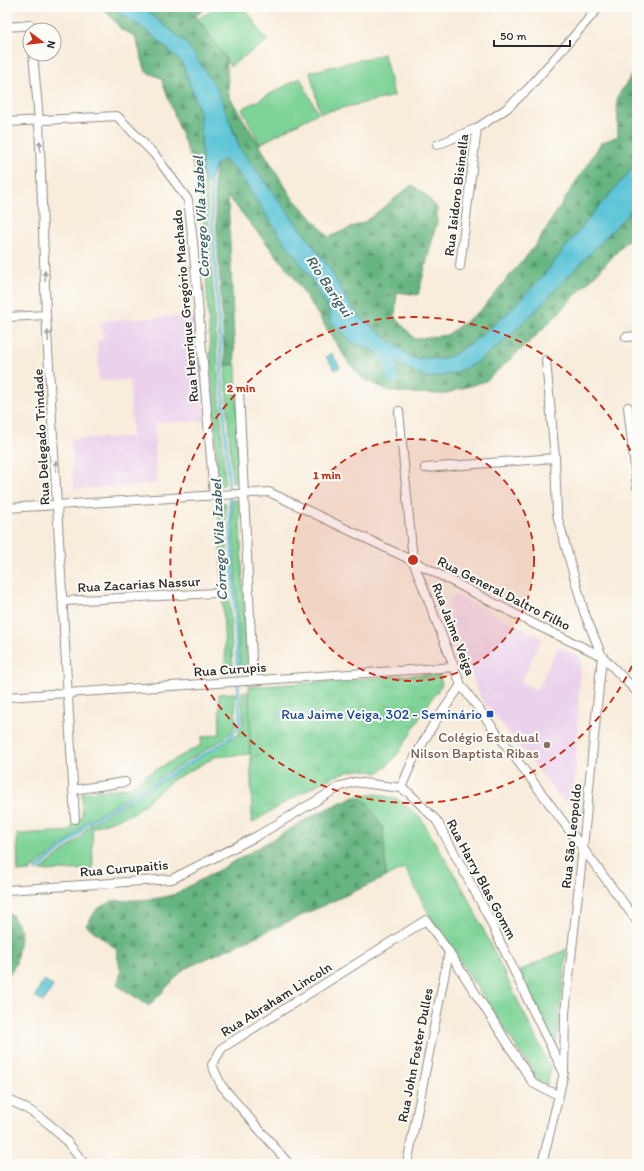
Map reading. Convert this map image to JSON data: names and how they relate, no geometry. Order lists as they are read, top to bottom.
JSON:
{
  "streets": {
    "street": [
      "Rua Isidoro Bisinella",
      "Rua Henrique Gregório Machado",
      "Rua Delegado Trindade",
      "Rua Zacarias Nassur",
      "Rua General Daltro Filho",
      "Rua Jaime Veiga",
      "Rua Curupis",
      "Rua São Leopoldo",
      "Rua Curupaitis",
      "Rua Harry Blas Gomm",
      "Rua Abraham Lincoln",
      "Rua John Foster Dulles"
    ]
  },
  "crossings": [
    ["Rua Henrique Gregório Machado", "Rua Delegado Trindade"],
    ["Rua Henrique Gregório Machado", "Rua General Daltro Filho"],
    ["Rua Delegado Trindade", "Rua Zacarias Nassur"],
    ["Rua Delegado Trindade", "Rua General Daltro Filho"],
    ["Rua Delegado Trindade", "Rua Curupis"],
    ["Rua General Daltro Filho", "Rua Jaime Veiga"],
    ["Rua General Daltro Filho", "Rua São Leopoldo"],
    ["Rua Jaime Veiga", "Rua Curupis"],
    ["Rua Jaime Veiga", "Rua São Leopoldo"],
    ["Rua São Leopoldo", "Rua Harry Blas Gomm"],
    ["Rua Curupaitis", "Rua Harry Blas Gomm"],
    ["Rua Abraham Lincoln", "Rua John Foster Dulles"]
  ],
  "one_way": ["Rua Delegado Trindade"],
  "water": ["Córrego Vila Izabel", "Rio Barigui"],
  "places": {
    "transit": ["Rua Jaime Veiga, 302 - Seminário"],
    "other": ["Colégio Estadual Nilson Baptista Ribas"]
  },
  "scale_bar": "50 m",
  "north": "right",
  "rings": ["2 min", "1 min"]
}
